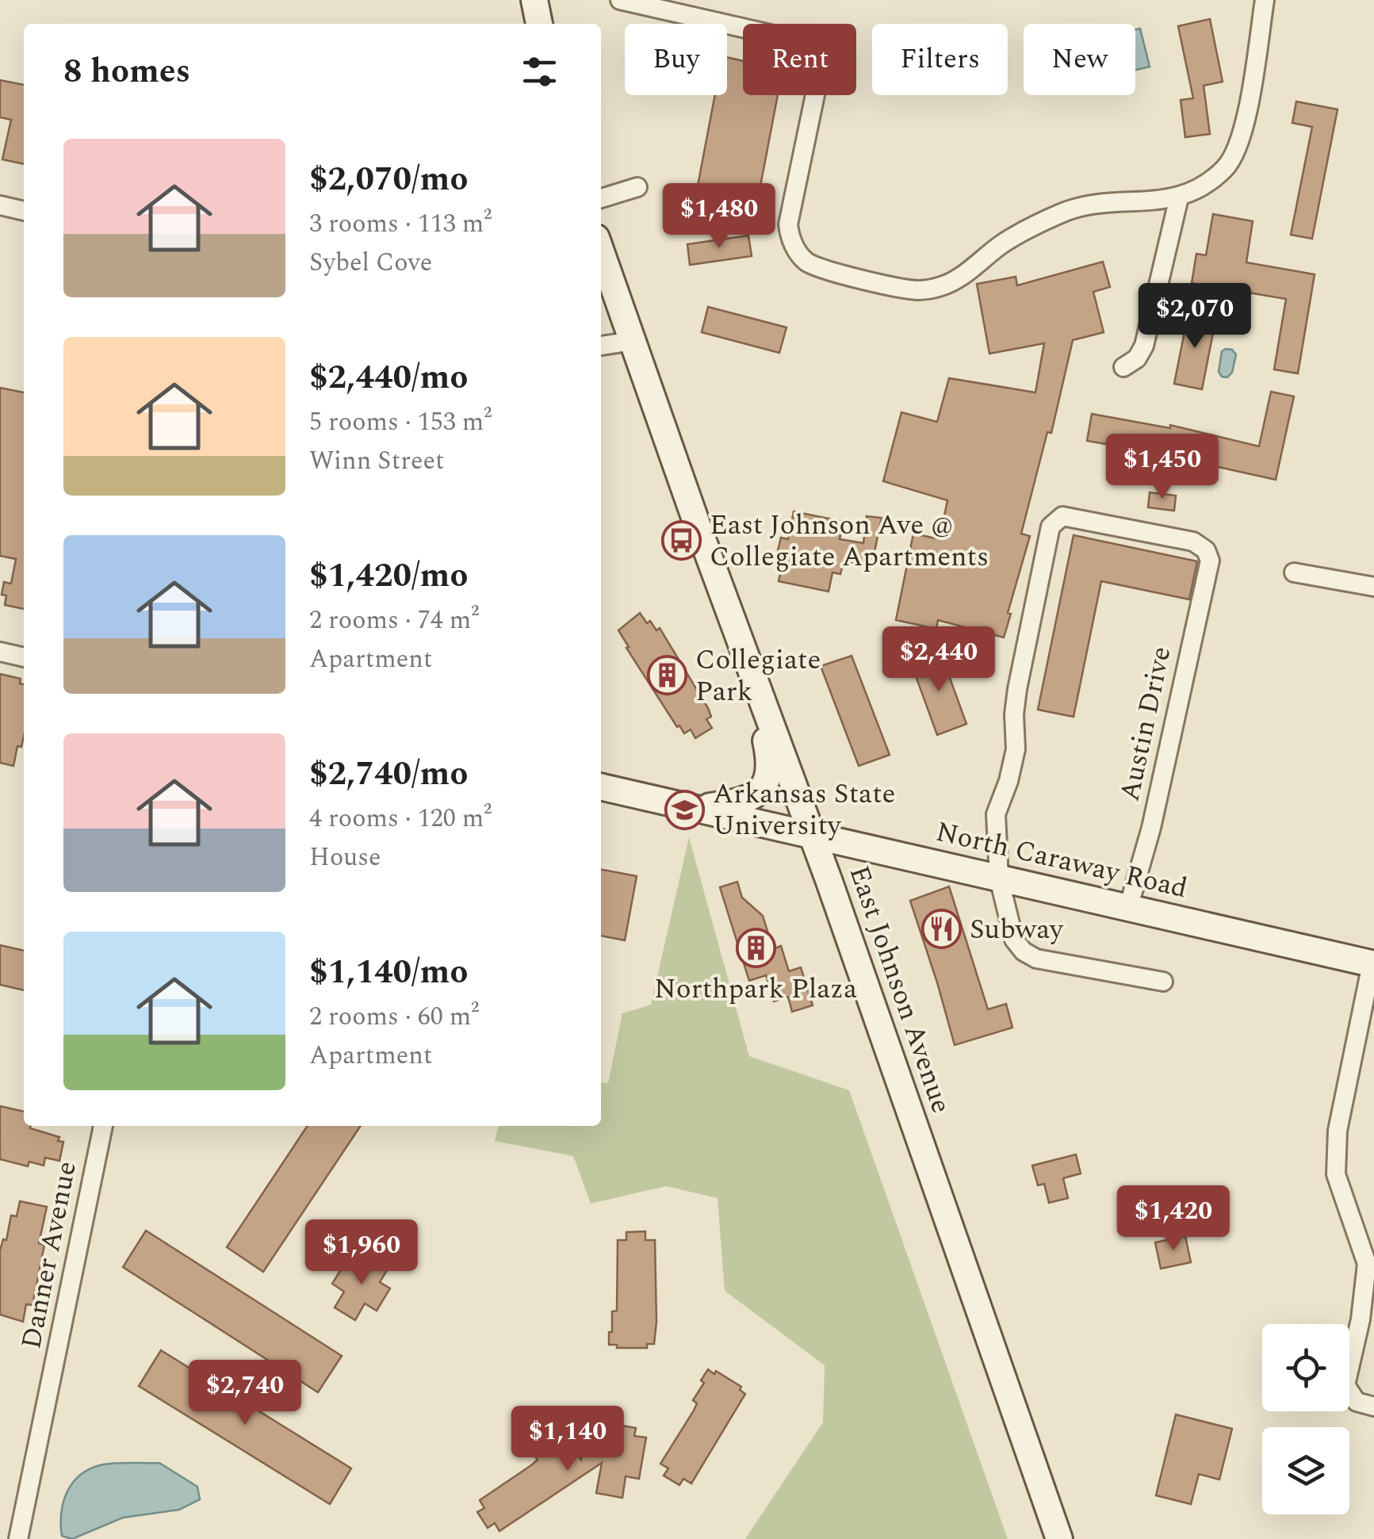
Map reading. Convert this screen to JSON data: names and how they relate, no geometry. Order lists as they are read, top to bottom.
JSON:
{
  "streets": {
    "main road": ["North Caraway Road", "East Johnson Avenue"],
    "street": ["Austin Drive", "Danner Avenue"]
  },
  "crossings": [
    ["Austin Drive", "North Caraway Road"],
    ["North Caraway Road", "East Johnson Avenue"]
  ],
  "places": {
    "bus stop": ["East Johnson Ave @ Collegiate Apartments"],
    "building": ["Collegiate Park", "Northpark Plaza"],
    "school or university": ["Arkansas State University"],
    "restaurant": ["Subway"]
  },
  "page": {
    "chip": [
      "Buy",
      "Rent",
      "Filters",
      "New"
    ],
    "heading": "8 homes",
    "list": [
      {
        "name": "$2,070/mo",
        "note": "3 rooms · 113 m² · Sybel Cove"
      },
      {
        "name": "$2,440/mo",
        "note": "5 rooms · 153 m² · Winn Street"
      },
      {
        "name": "$1,420/mo",
        "note": "2 rooms · 74 m² · Apartment"
      },
      {
        "name": "$2,740/mo",
        "note": "4 rooms · 120 m² · House"
      },
      {
        "name": "$1,140/mo",
        "note": "2 rooms · 60 m² · Apartment"
      }
    ],
    "price": [
      "$1,480",
      "$2,070",
      "$1,450",
      "$2,440",
      "$1,420",
      "$1,960",
      "$2,740",
      "$1,140"
    ]
  }
}
